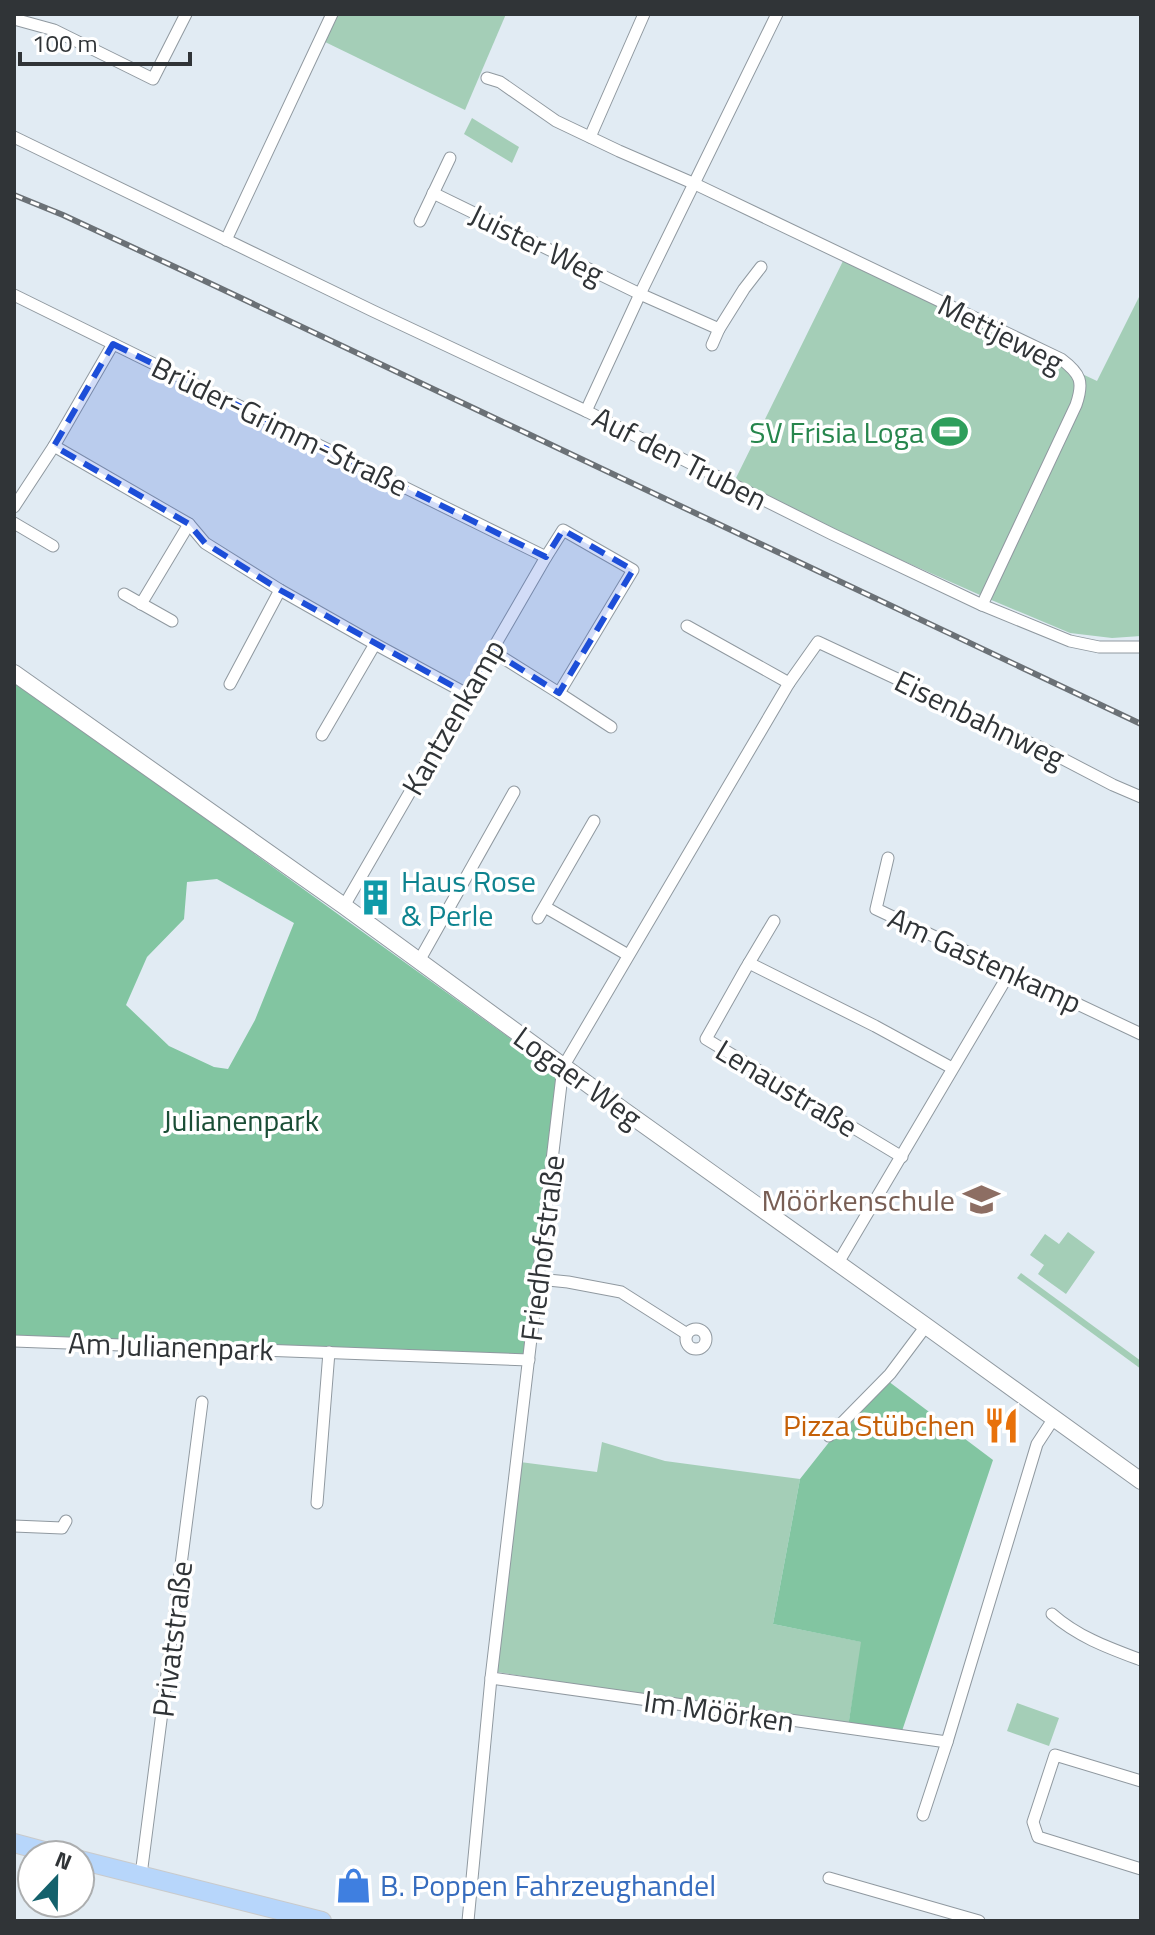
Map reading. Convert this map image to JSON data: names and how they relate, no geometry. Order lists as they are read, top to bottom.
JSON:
{
  "streets": {
    "street": [
      "Juister Weg",
      "Mettjeweg",
      "Brüder-Grimm-Straße",
      "Auf den Truben",
      "Kantzenkamp",
      "Eisenbahnweg",
      "Am Gastenkamp",
      "Logaer Weg",
      "Lenaustraße",
      "Friedhofstraße",
      "Am Julianenpark",
      "Privatstraße",
      "Im Möörken"
    ]
  },
  "crossings": [
    ["Mettjeweg", "Auf den Truben"],
    ["Brüder-Grimm-Straße", "Kantzenkamp"],
    ["Kantzenkamp", "Logaer Weg"],
    ["Eisenbahnweg", "Friedhofstraße"],
    ["Logaer Weg", "Friedhofstraße"],
    ["Friedhofstraße", "Am Julianenpark"],
    ["Friedhofstraße", "Im Möörken"]
  ],
  "parks": ["Julianenpark"],
  "places": {
    "sports": ["SV Frisia Loga"],
    "building": ["Haus Rose & Perle"],
    "school or university": ["Möörkenschule"],
    "restaurant": ["Pizza Stübchen"],
    "shop": ["B. Poppen Fahrzeughandel"]
  },
  "scale_bar": "100 m",
  "north": "top"
}
